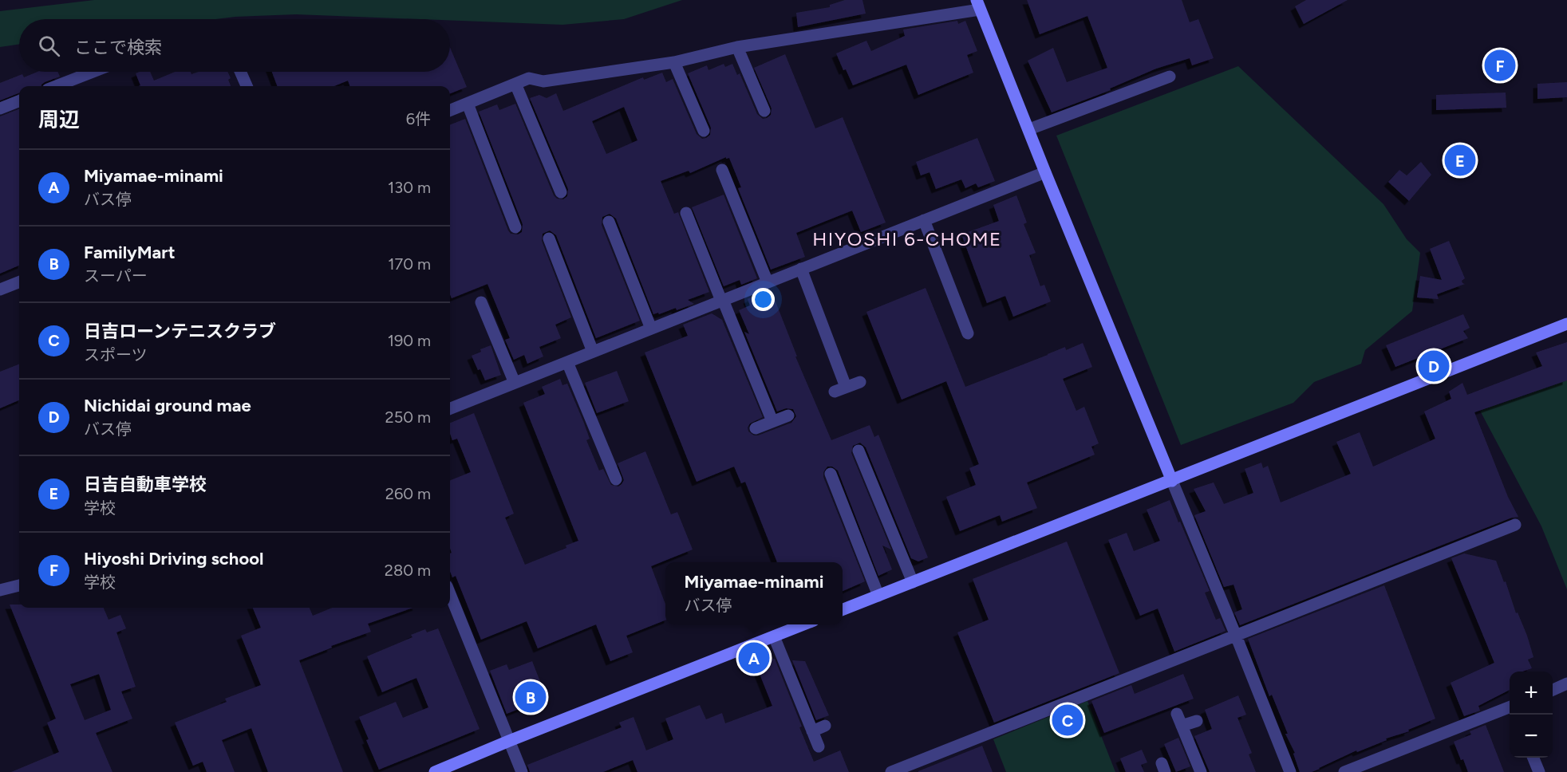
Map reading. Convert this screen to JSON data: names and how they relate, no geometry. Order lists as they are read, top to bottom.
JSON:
{
  "districts": ["HIYOSHI 6-CHOME"],
  "page": {
    "search": "ここで検索",
    "pins": [
      "F",
      "E",
      "D",
      "A",
      "B",
      "C"
    ],
    "heading": ["周辺", "6件"],
    "list": [
      {
        "mark": "A",
        "name": "Miyamae-minami",
        "note": "バス停",
        "value": "130 m"
      },
      {
        "mark": "B",
        "name": "FamilyMart",
        "note": "スーパー",
        "value": "170 m"
      },
      {
        "mark": "C",
        "name": "日吉ローンテニスクラブ",
        "note": "スポーツ",
        "value": "190 m"
      },
      {
        "mark": "D",
        "name": "Nichidai ground mae",
        "note": "バス停",
        "value": "250 m"
      },
      {
        "mark": "E",
        "name": "日吉自動車学校",
        "note": "学校",
        "value": "260 m"
      },
      {
        "mark": "F",
        "name": "Hiyoshi Driving school",
        "note": "学校",
        "value": "280 m"
      }
    ],
    "popup": ["Miyamae-minami", "バス停"],
    "map_buttons": ["+", "−"]
  }
}
